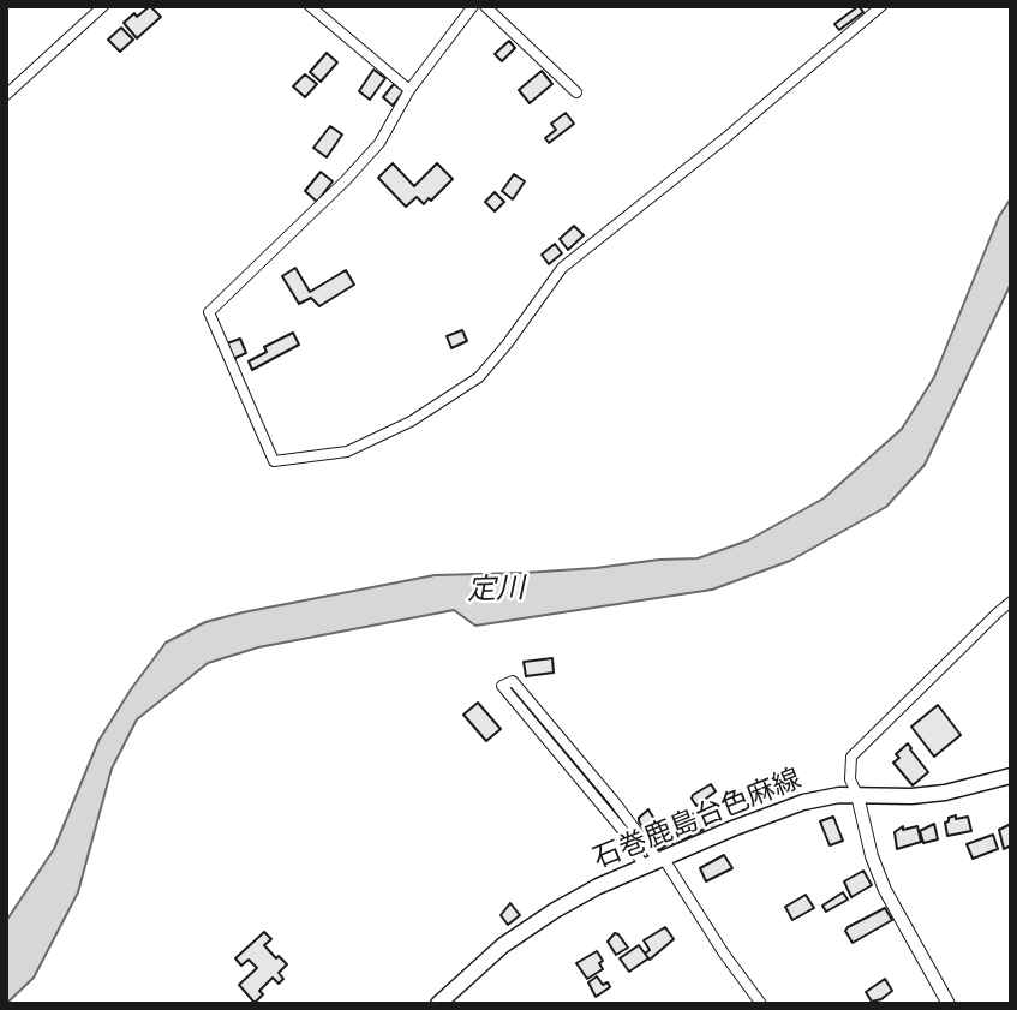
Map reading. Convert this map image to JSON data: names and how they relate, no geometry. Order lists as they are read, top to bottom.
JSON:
{
  "streets": {
    "main road": ["石巻鹿島台色麻線"]
  },
  "water": ["定川"]
}
